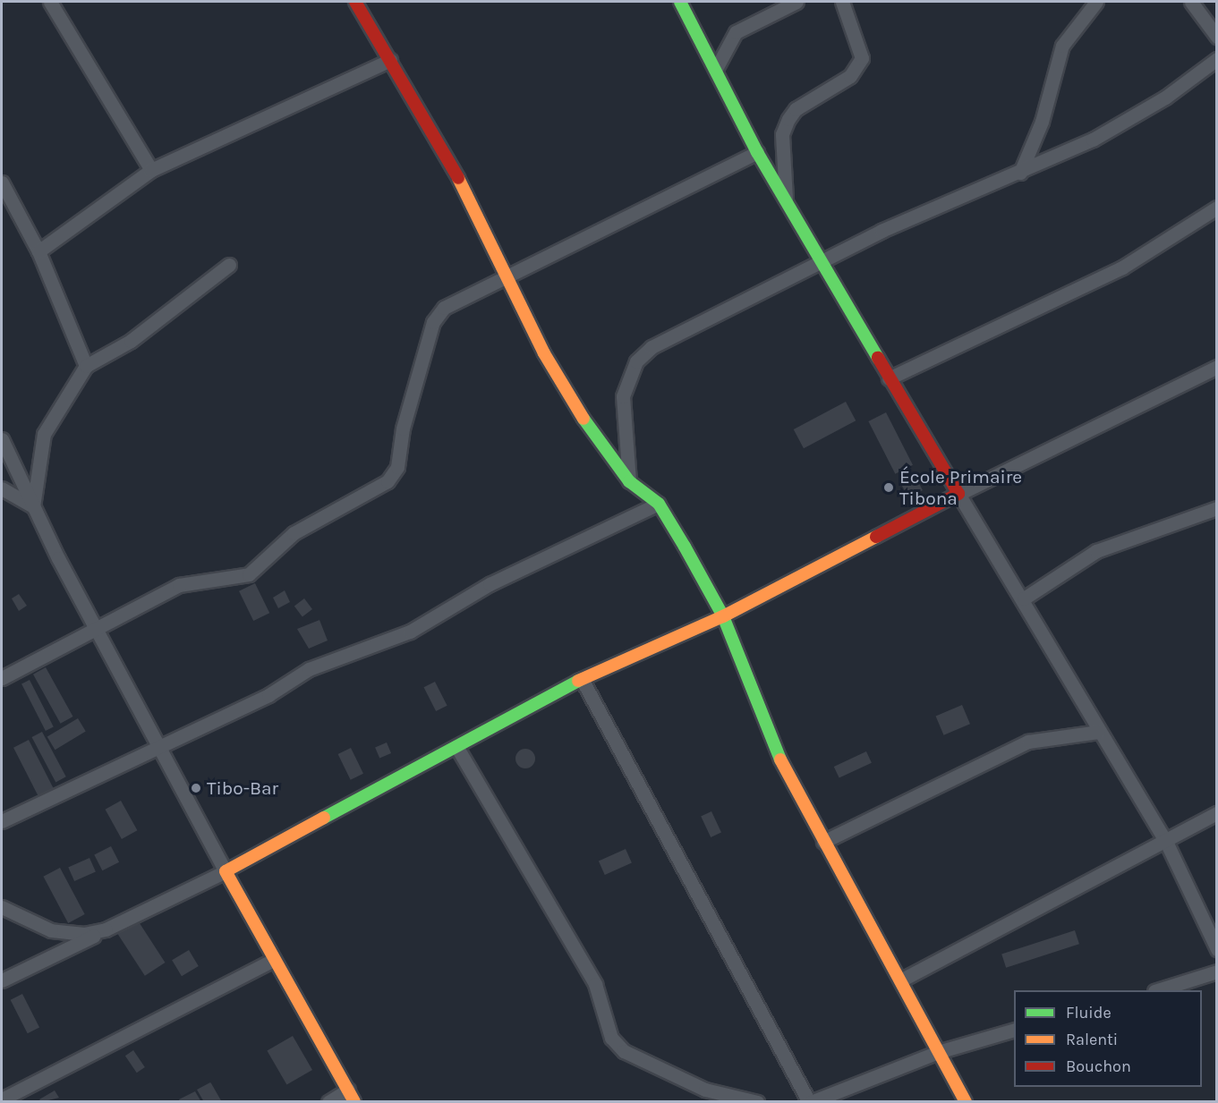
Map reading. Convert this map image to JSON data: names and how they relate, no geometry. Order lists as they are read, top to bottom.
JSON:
{
  "places": ["École Primaire Tibona", "Tibo-Bar"],
  "legend": ["Fluide", "Ralenti", "Bouchon"]
}
